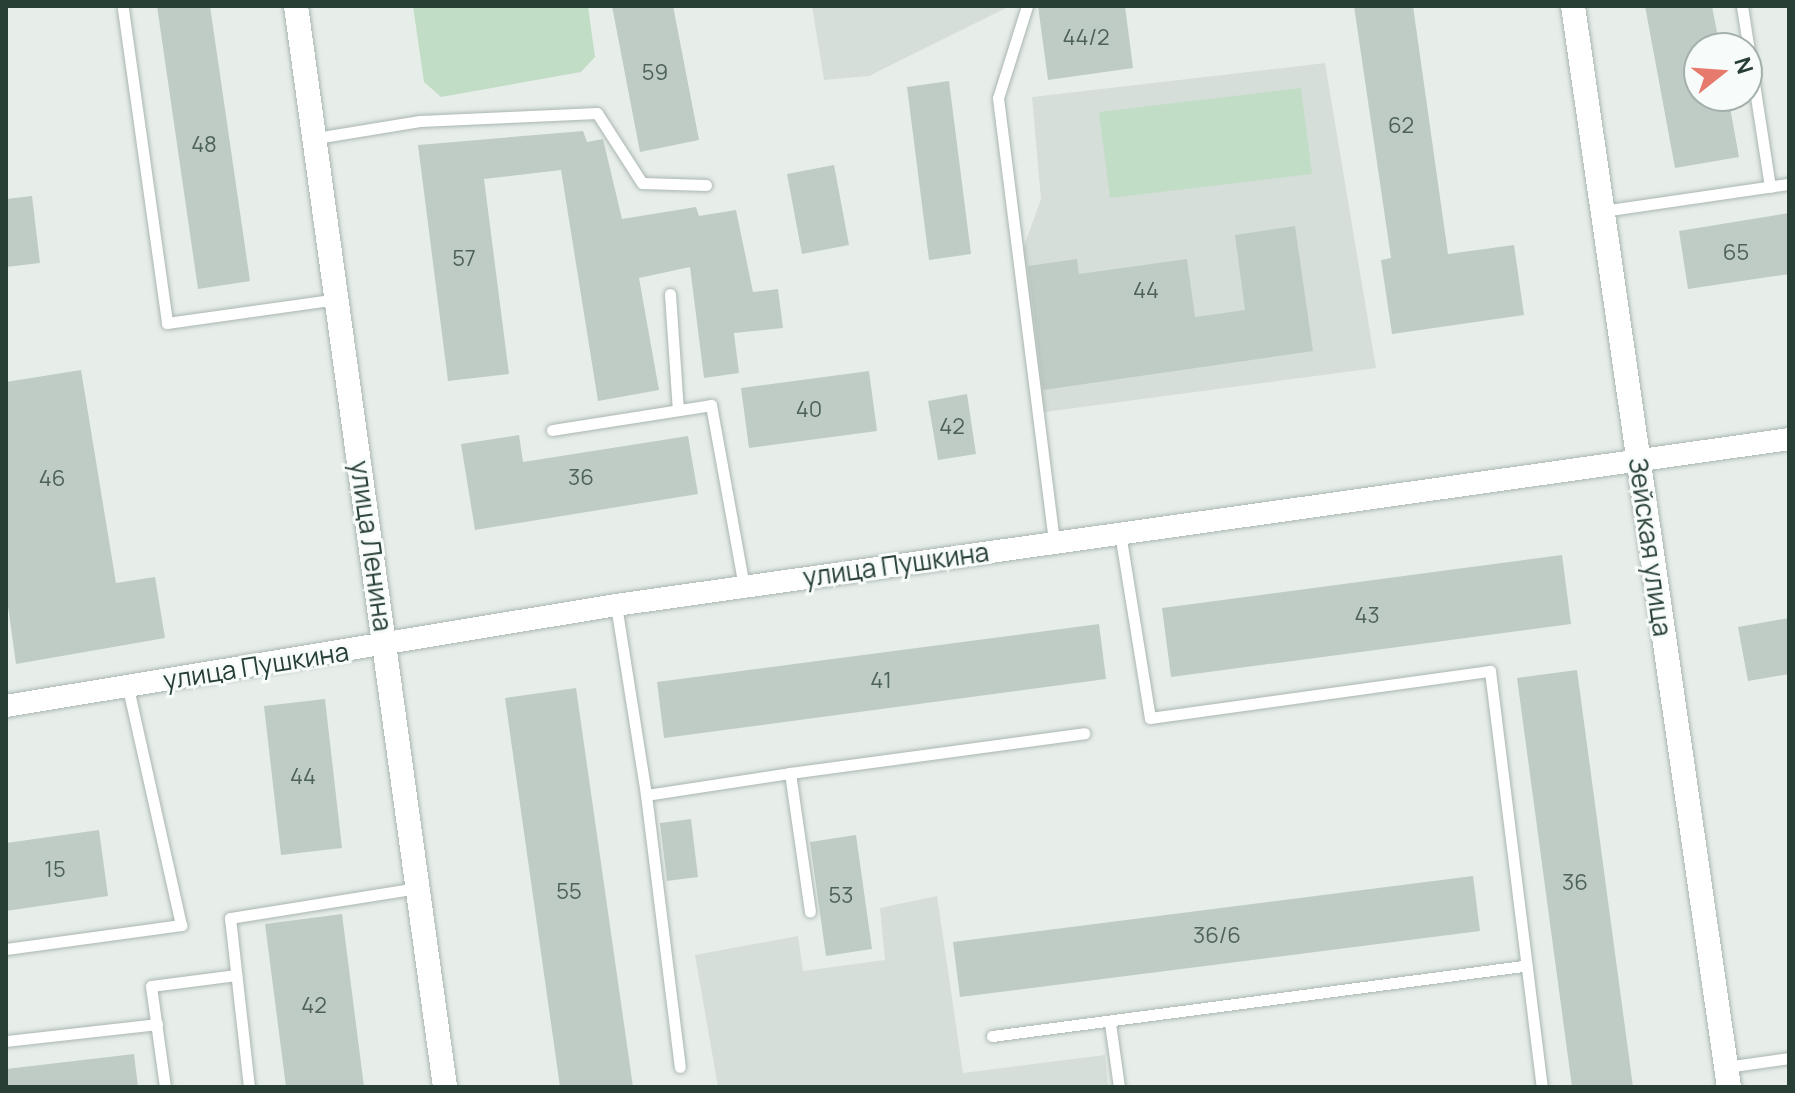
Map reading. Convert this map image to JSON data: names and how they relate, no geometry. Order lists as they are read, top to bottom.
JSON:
{
  "streets": {
    "main road": ["улица Ленина", "Зейская улица"],
    "street": ["улица Пушкина"]
  },
  "crossings": [
    ["улица Ленина", "улица Пушкина"],
    ["Зейская улица", "улица Пушкина"]
  ],
  "house_numbers": [
    "44/2",
    "59",
    "62",
    "48",
    "65",
    "57",
    "44",
    "40",
    "42",
    "36",
    "46",
    "43",
    "41",
    "44",
    "15",
    "36",
    "55",
    "53",
    "36/6",
    "42"
  ],
  "north": "right"
}
